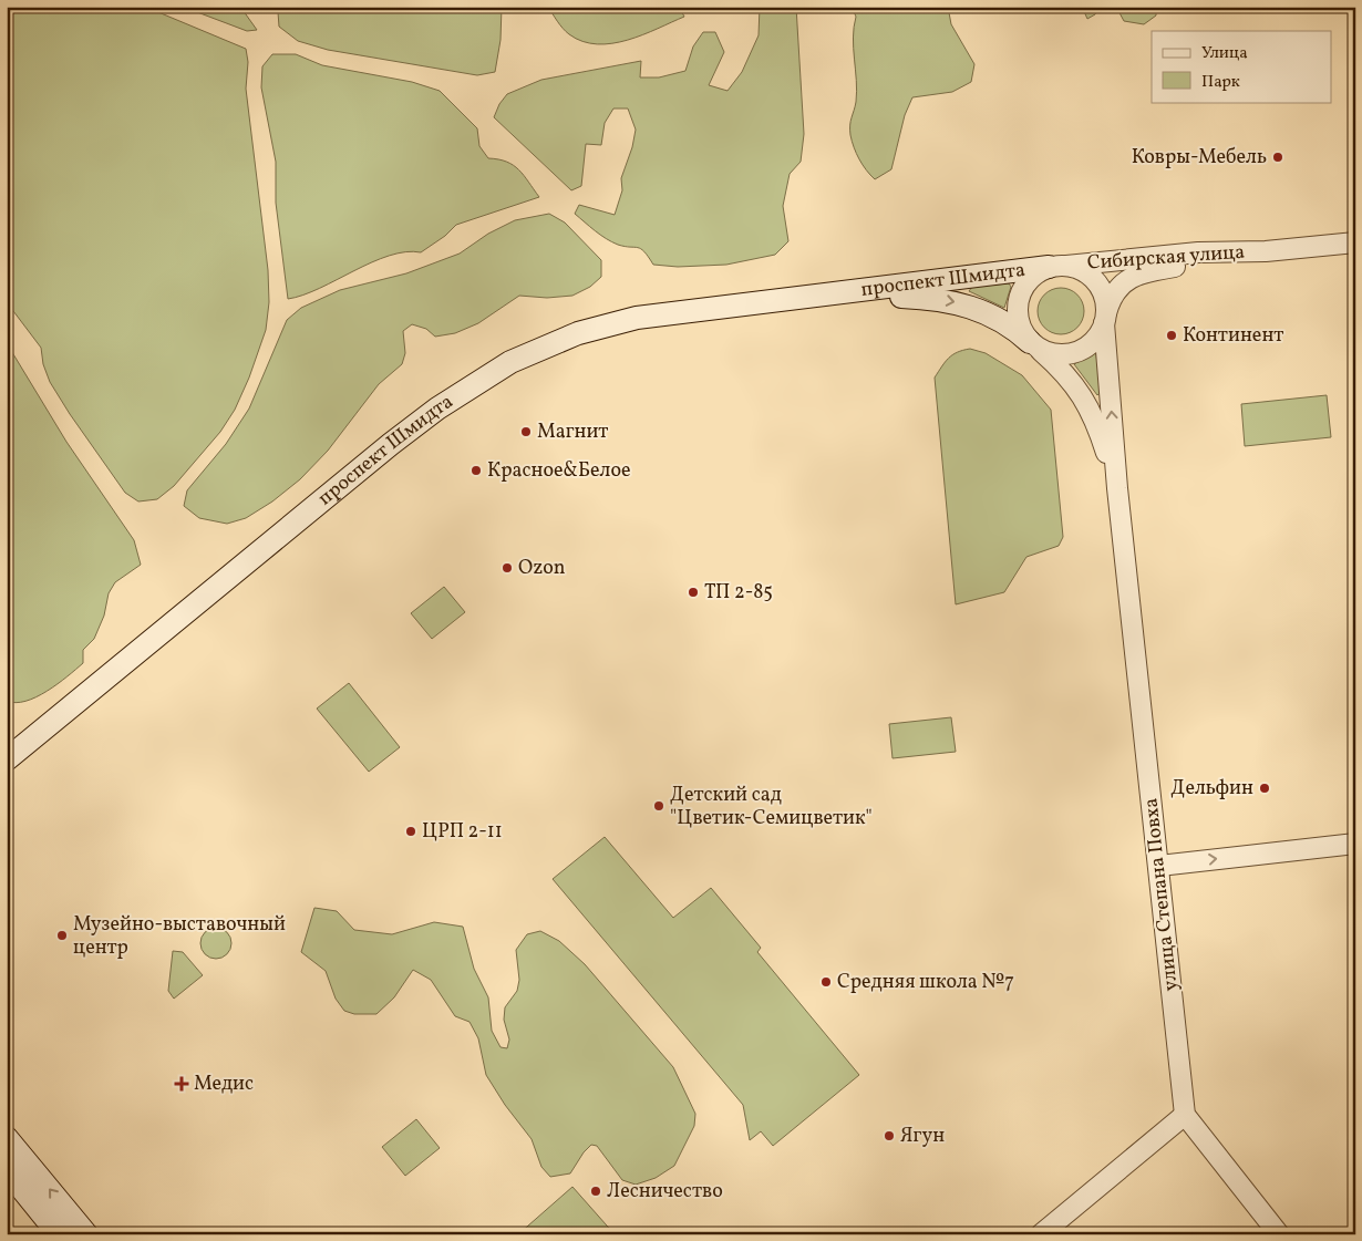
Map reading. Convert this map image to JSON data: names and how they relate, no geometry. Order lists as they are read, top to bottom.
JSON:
{
  "streets": {
    "main road": ["проспект Шмидта"],
    "street": ["Сибирская улица", "улица Степана Повха"]
  },
  "crossings": [
    ["Сибирская улица", "проспект Шмидта"],
    ["Сибирская улица", "улица Степана Повха"],
    ["проспект Шмидта", "улица Степана Повха"]
  ],
  "places": {
    "other": [
      "Ковры-Мебель",
      "Континент",
      "Магнит",
      "Красное&Белое",
      "Ozon",
      "ТП 2-85",
      "Дельфин",
      "Детский сад \"Цветик-Семицветик\"",
      "ЦРП 2-11",
      "Музейно-выставочный центр",
      "Средняя школа №7",
      "Ягун",
      "Лесничество"
    ],
    "health": ["Медис"]
  },
  "legend": ["Улица", "Парк"]
}
